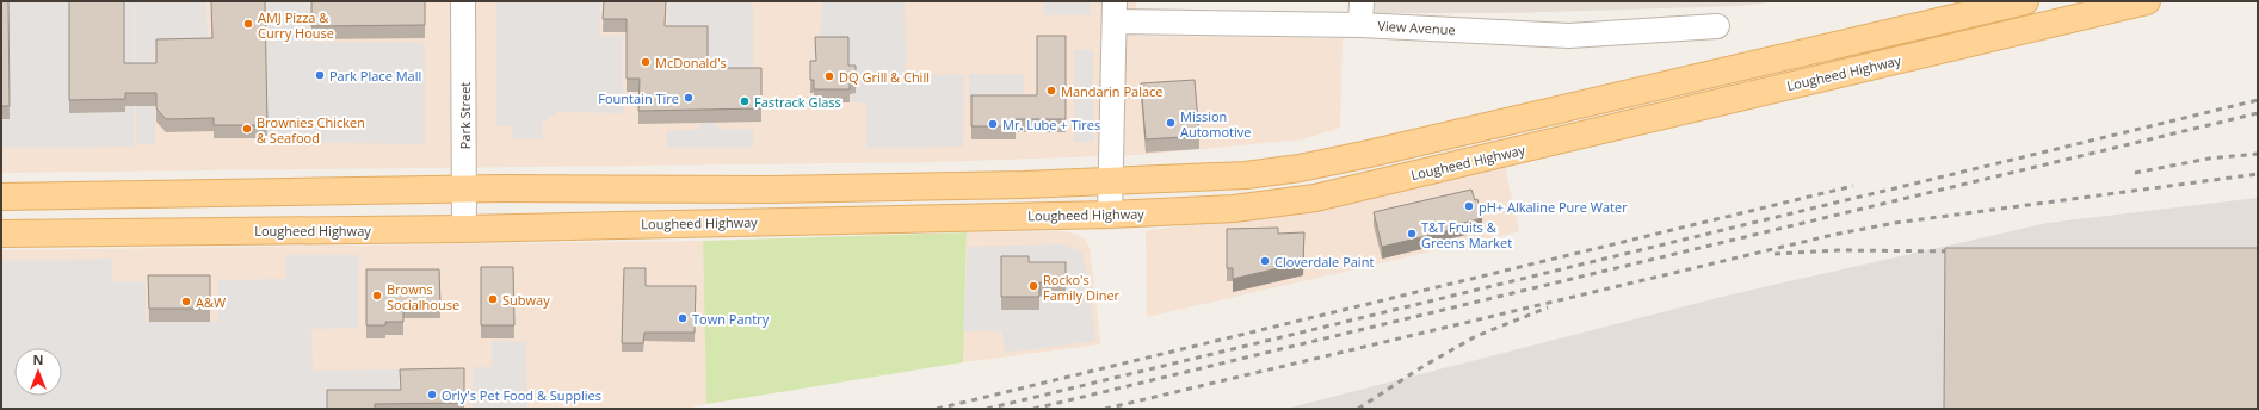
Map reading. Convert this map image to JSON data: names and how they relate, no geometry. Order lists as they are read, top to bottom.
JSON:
{
  "streets": {
    "main road": ["Lougheed Highway"],
    "street": ["View Avenue", "Park Street"]
  },
  "crossings": [
    ["Lougheed Highway", "Park Street"]
  ],
  "places": [
    "AMJ Pizza & Curry House",
    "McDonald's",
    "Park Place Mall",
    "DQ Grill & Chill",
    "Mandarin Palace",
    "Fountain Tire",
    "Fastrack Glass",
    "Mission Automotive",
    "Mr. Lube + Tires",
    "Brownies Chicken & Seafood",
    "pH+ Alkaline Pure Water",
    "T&T Fruits & Greens Market",
    "Cloverdale Paint",
    "Rocko's Family Diner",
    "Browns Socialhouse",
    "Subway",
    "A&W",
    "Town Pantry",
    "Orly's Pet Food & Supplies"
  ],
  "north": "top"
}
